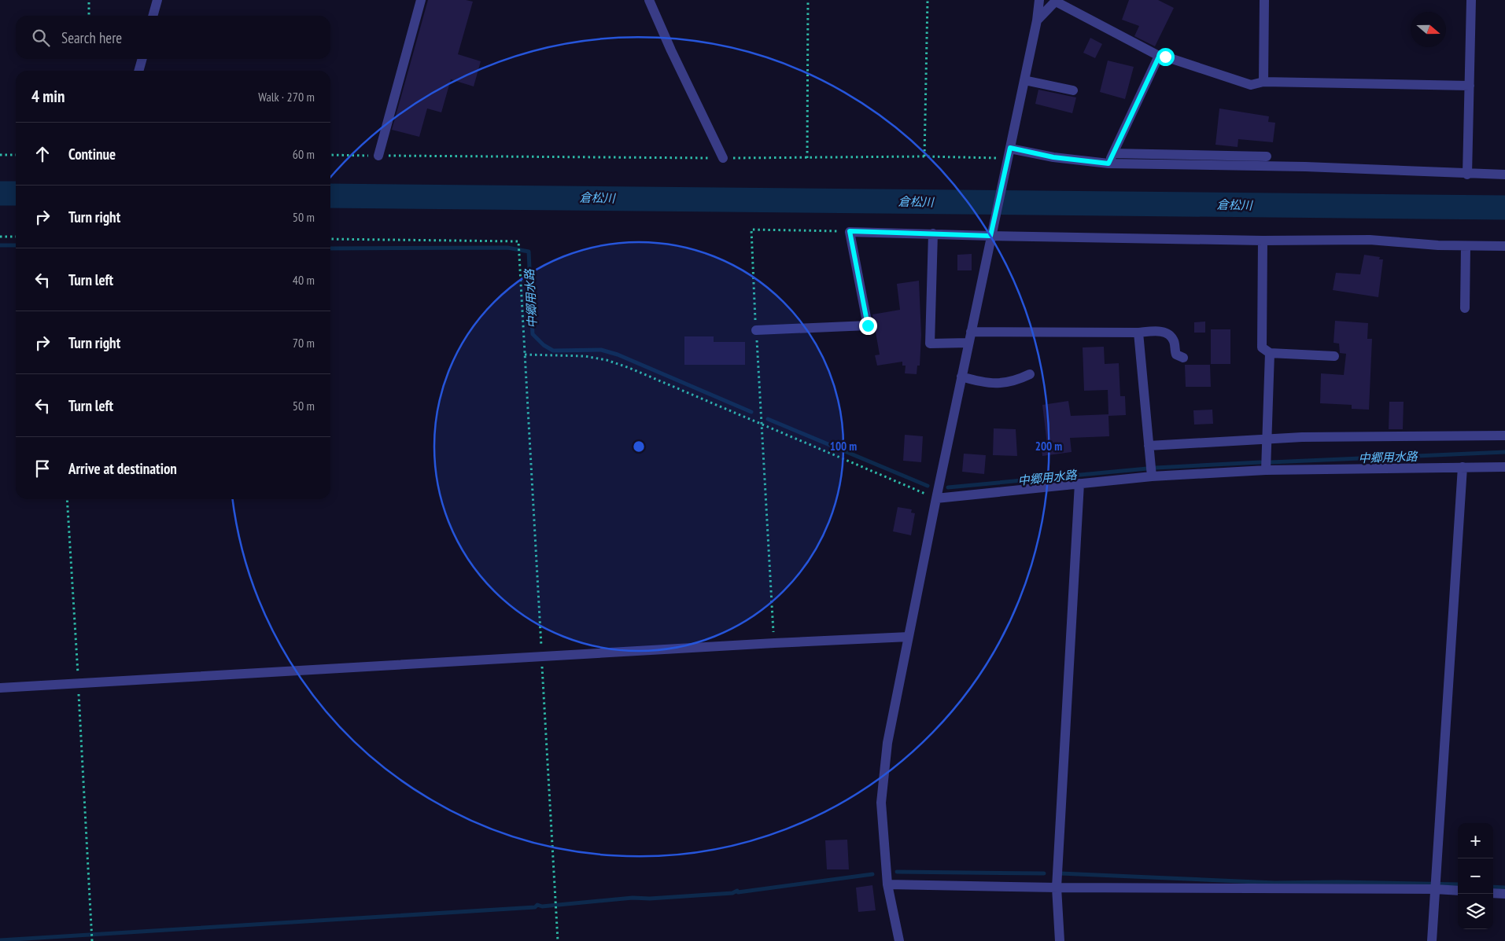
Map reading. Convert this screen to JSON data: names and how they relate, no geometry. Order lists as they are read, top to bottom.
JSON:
{
  "water": ["倉松川", "中郷用水路"],
  "north": "right",
  "page": {
    "search": "Search here",
    "heading": ["4 min", "Walk · 270 m"],
    "list": [
      ["Continue", "60 m"],
      ["Turn right", "50 m"],
      ["Turn left", "40 m"],
      ["Turn right", "70 m"],
      ["Turn left", "50 m"],
      "Arrive at destination"
    ],
    "map_buttons": ["+", "−"]
  },
  "rings": ["100 m", "200 m"]
}
